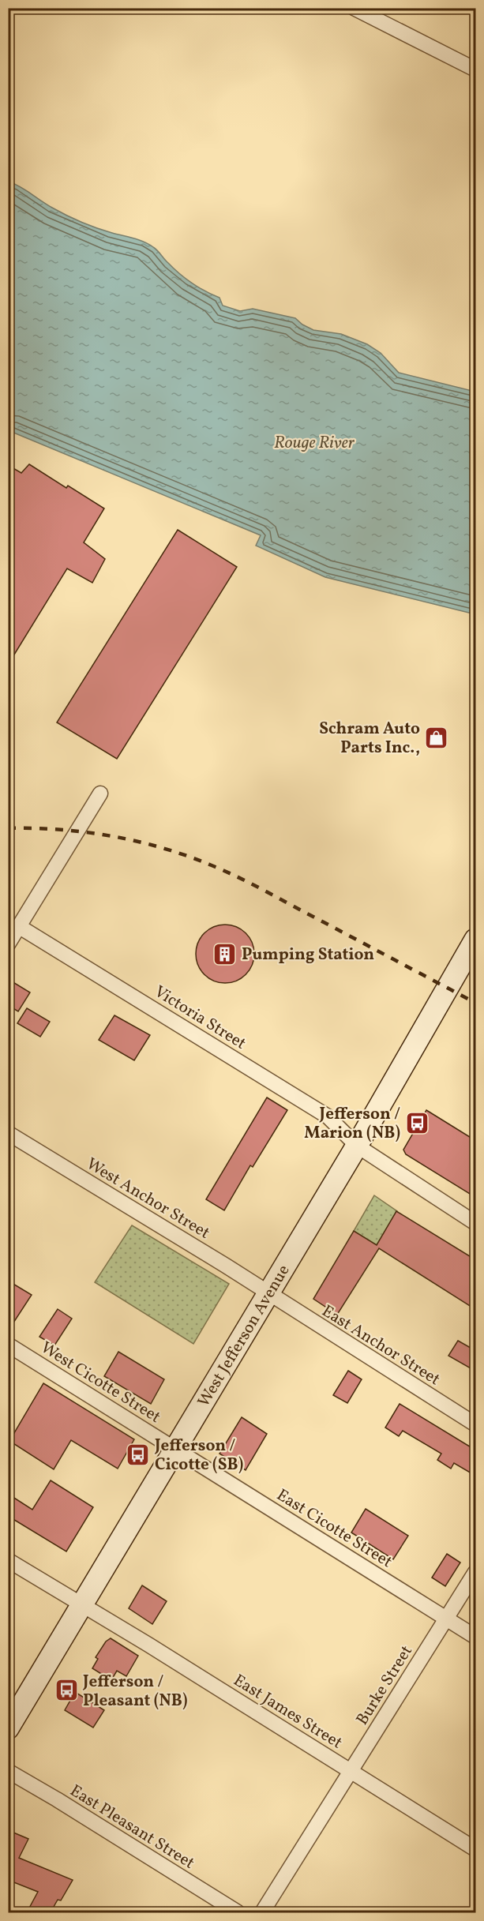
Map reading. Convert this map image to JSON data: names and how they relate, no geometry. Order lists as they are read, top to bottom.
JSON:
{
  "streets": {
    "main road": ["West Jefferson Avenue"],
    "street": [
      "Victoria Street",
      "West Anchor Street",
      "East Anchor Street",
      "West Cicotte Street",
      "East Cicotte Street",
      "Burke Street",
      "East James Street",
      "East Pleasant Street"
    ]
  },
  "crossings": [
    ["Victoria Street", "West Jefferson Avenue"],
    ["West Anchor Street", "West Jefferson Avenue"],
    ["West Anchor Street", "East Anchor Street"],
    ["West Jefferson Avenue", "East Anchor Street"],
    ["West Jefferson Avenue", "West Cicotte Street"],
    ["West Jefferson Avenue", "East Cicotte Street"],
    ["West Jefferson Avenue", "East James Street"],
    ["West Cicotte Street", "East Cicotte Street"],
    ["East Cicotte Street", "Burke Street"],
    ["Burke Street", "East James Street"]
  ],
  "water": ["Rouge River"],
  "places": {
    "shop": ["Schram Auto Parts Inc.,"],
    "building": ["Pumping Station"],
    "bus stop": ["Jefferson / Marion (NB)", "Jefferson / Cicotte (SB)", "Jefferson / Pleasant (NB)"]
  }
}
